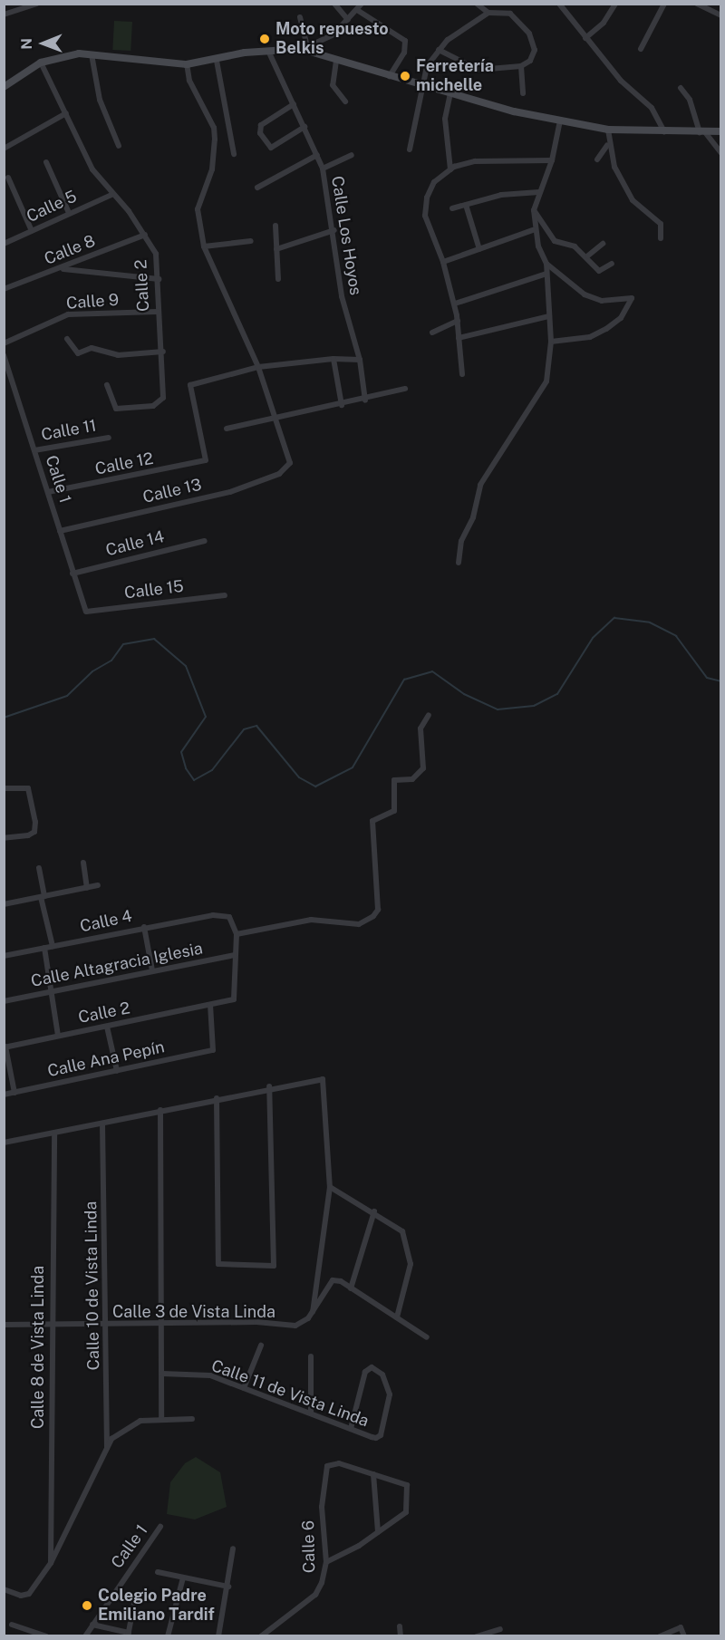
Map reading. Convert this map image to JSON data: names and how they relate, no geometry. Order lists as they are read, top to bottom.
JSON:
{
  "streets": {
    "street": [
      "Calle 5",
      "Calle Los Hoyos",
      "Calle 8",
      "Calle 2",
      "Calle 9",
      "Calle 11",
      "Calle 12",
      "Calle 1",
      "Calle 13",
      "Calle 14",
      "Calle 15",
      "Calle 4",
      "Calle Altagracia Iglesia",
      "Calle Ana Pepín",
      "Calle 10 de Vista Linda",
      "Calle 3 de Vista Linda",
      "Calle 8 de Vista Linda",
      "Calle 11 de Vista Linda",
      "Calle 6"
    ]
  },
  "crossings": [
    ["Calle 5", "Calle 2"],
    ["Calle 8", "Calle 2"],
    ["Calle 2", "Calle 9"],
    ["Calle 2", "Calle Altagracia Iglesia"],
    ["Calle 2", "Calle Ana Pepín"],
    ["Calle 11", "Calle 1"],
    ["Calle 12", "Calle 1"],
    ["Calle 1", "Calle 13"],
    ["Calle 1", "Calle 14"],
    ["Calle 1", "Calle 15"],
    ["Calle 10 de Vista Linda", "Calle 3 de Vista Linda"],
    ["Calle 3 de Vista Linda", "Calle 8 de Vista Linda"]
  ],
  "places": ["Moto repuesto Belkis", "Ferretería michelle", "Colegio Padre Emiliano Tardif"],
  "north": "left"
}
